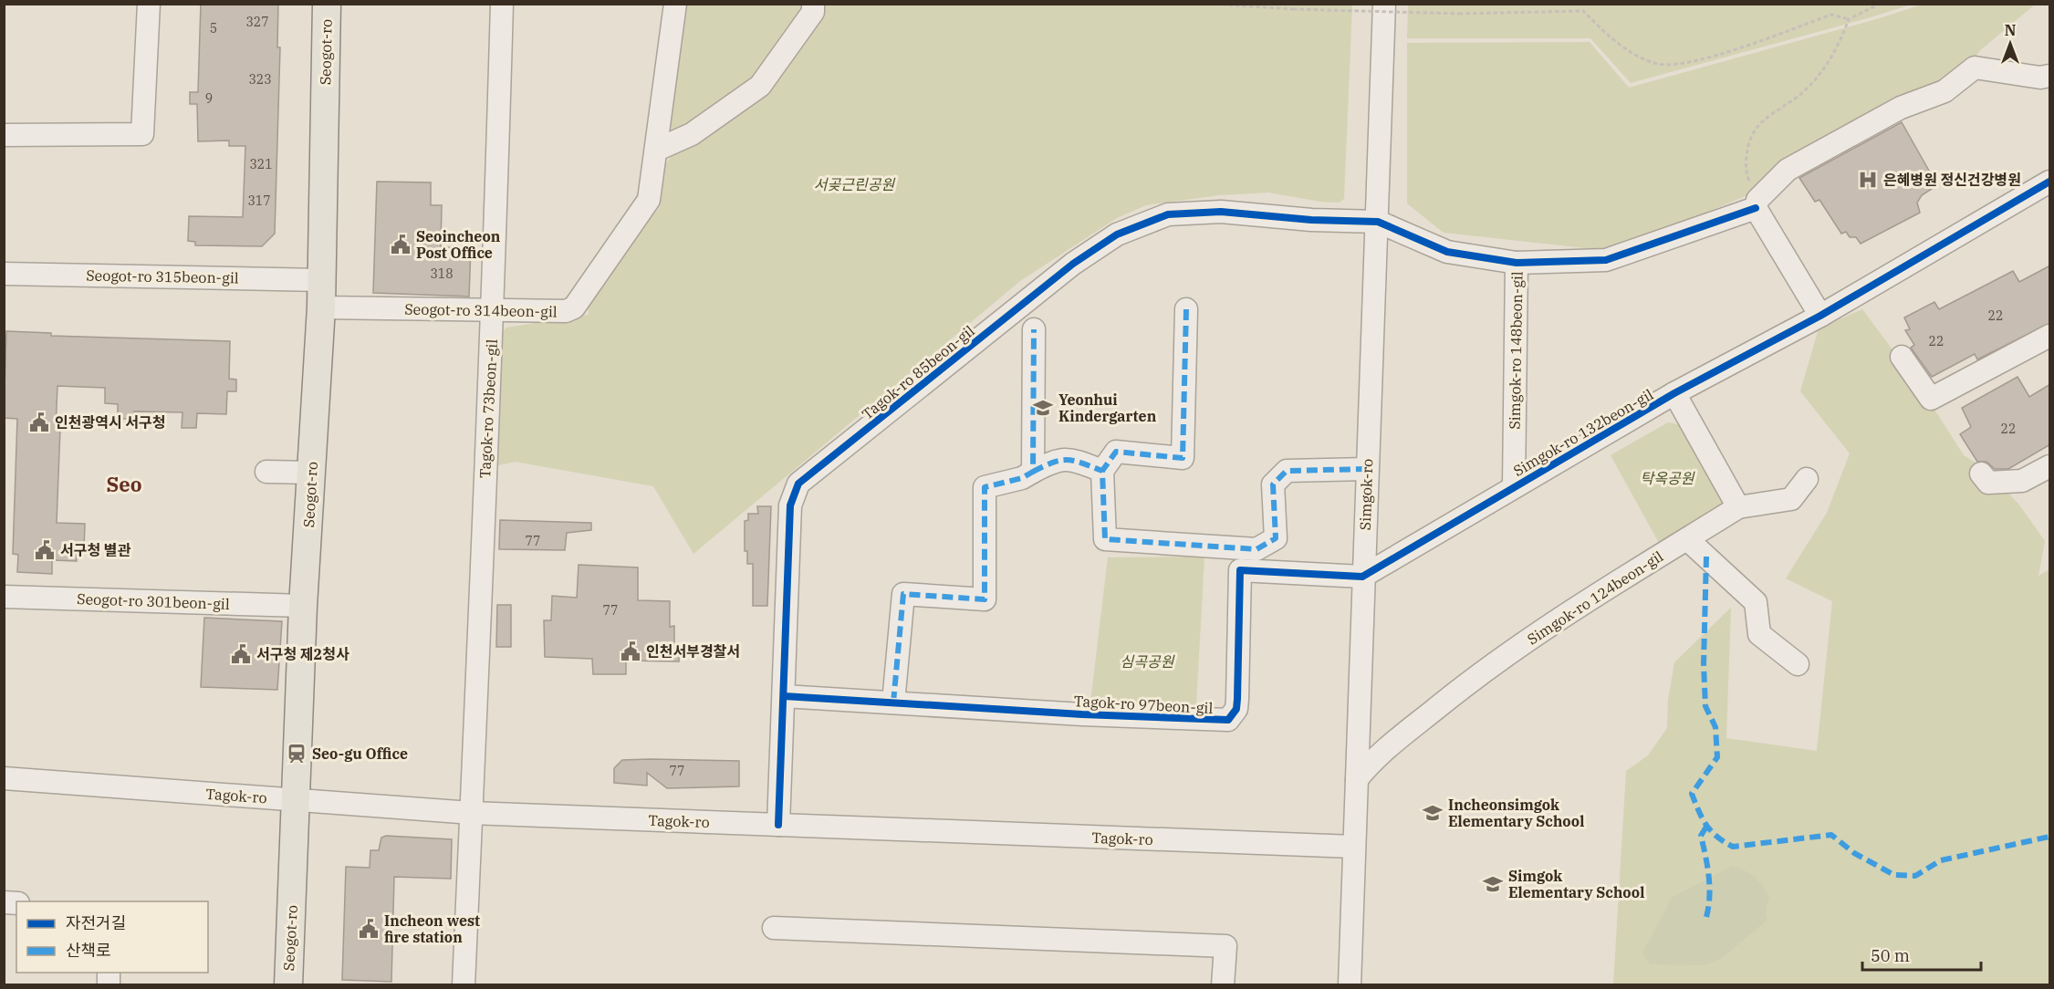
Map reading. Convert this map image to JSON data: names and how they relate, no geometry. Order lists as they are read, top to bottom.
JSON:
{
  "streets": {
    "main road": ["Seogot-ro"],
    "street": [
      "Seogot-ro 315beon-gil",
      "Seogot-ro 314beon-gil",
      "Simgok-ro 148beon-gil",
      "Tagok-ro 85beon-gil",
      "Tagok-ro 73beon-gil",
      "Simgok-ro 132beon-gil",
      "Simgok-ro",
      "Simgok-ro 124beon-gil",
      "Seogot-ro 301beon-gil",
      "Tagok-ro 97beon-gil",
      "Tagok-ro"
    ]
  },
  "crossings": [
    ["Seogot-ro", "Seogot-ro 315beon-gil"],
    ["Seogot-ro", "Seogot-ro 314beon-gil"],
    ["Seogot-ro", "Seogot-ro 301beon-gil"],
    ["Seogot-ro", "Tagok-ro"],
    ["Seogot-ro 314beon-gil", "Tagok-ro 73beon-gil"],
    ["Simgok-ro 148beon-gil", "Tagok-ro 85beon-gil"],
    ["Simgok-ro 148beon-gil", "Simgok-ro 132beon-gil"],
    ["Simgok-ro 148beon-gil", "Simgok-ro"],
    ["Tagok-ro 85beon-gil", "Simgok-ro"],
    ["Tagok-ro 85beon-gil", "Tagok-ro 97beon-gil"],
    ["Tagok-ro 85beon-gil", "Tagok-ro"],
    ["Tagok-ro 73beon-gil", "Tagok-ro"],
    ["Simgok-ro 132beon-gil", "Simgok-ro"],
    ["Simgok-ro 132beon-gil", "Tagok-ro 97beon-gil"],
    ["Simgok-ro", "Simgok-ro 124beon-gil"],
    ["Simgok-ro", "Tagok-ro 97beon-gil"],
    ["Simgok-ro", "Tagok-ro"]
  ],
  "districts": ["Seo"],
  "parks": ["서곶근린공원", "탁옥공원", "심곡공원"],
  "places": {
    "hospital": ["은혜병원 정신건강병원"],
    "public building": [
      "Seoincheon Post Office",
      "인천광역시 서구청",
      "서구청 별관",
      "인천서부경찰서",
      "서구청 제2청사",
      "Incheon west fire station"
    ],
    "school or university": ["Yeonhui Kindergarten", "Incheonsimgok Elementary School", "Simgok Elementary School"],
    "station": ["Seo-gu Office"]
  },
  "house_numbers": [
    "327",
    "5",
    "323",
    "9",
    "321",
    "317",
    "318",
    "22",
    "22",
    "22",
    "77",
    "77",
    "77"
  ],
  "legend": ["자전거길", "산책로"],
  "scale_bar": "50 m",
  "north": "top"
}
